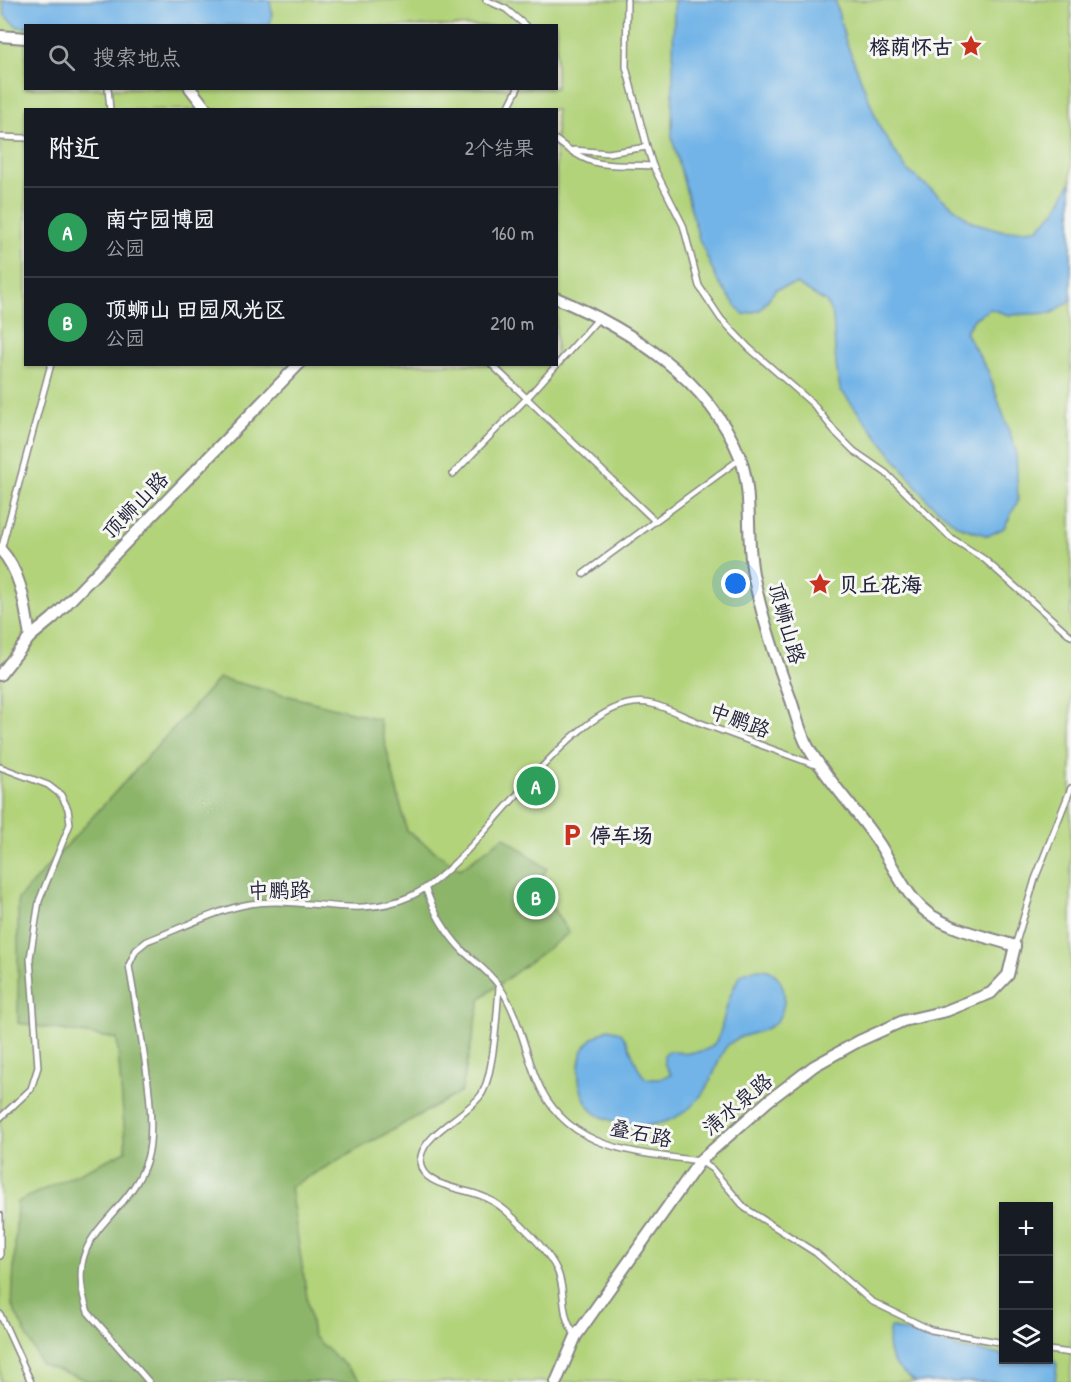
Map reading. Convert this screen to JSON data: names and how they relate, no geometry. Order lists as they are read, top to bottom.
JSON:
{
  "streets": {
    "street": ["顶蛳山路", "清水泉路"],
    "lane": ["中鹏路", "叠石路"]
  },
  "crossings": [
    ["顶蛳山路", "中鹏路"],
    ["顶蛳山路", "清水泉路"],
    ["中鹏路", "叠石路"],
    ["清水泉路", "叠石路"]
  ],
  "places": {
    "place": ["榕荫怀古", "贝丘花海"],
    "parking": ["停车场"]
  },
  "page": {
    "search": "搜索地点",
    "heading": ["附近", "2个结果"],
    "list": [
      {
        "mark": "A",
        "name": "南宁园博园",
        "note": "公园",
        "value": "160 m"
      },
      {
        "mark": "B",
        "name": "顶蛳山 田园风光区",
        "note": "公园",
        "value": "210 m"
      }
    ],
    "pins": ["A", "B"],
    "map_buttons": ["+", "−"]
  }
}
